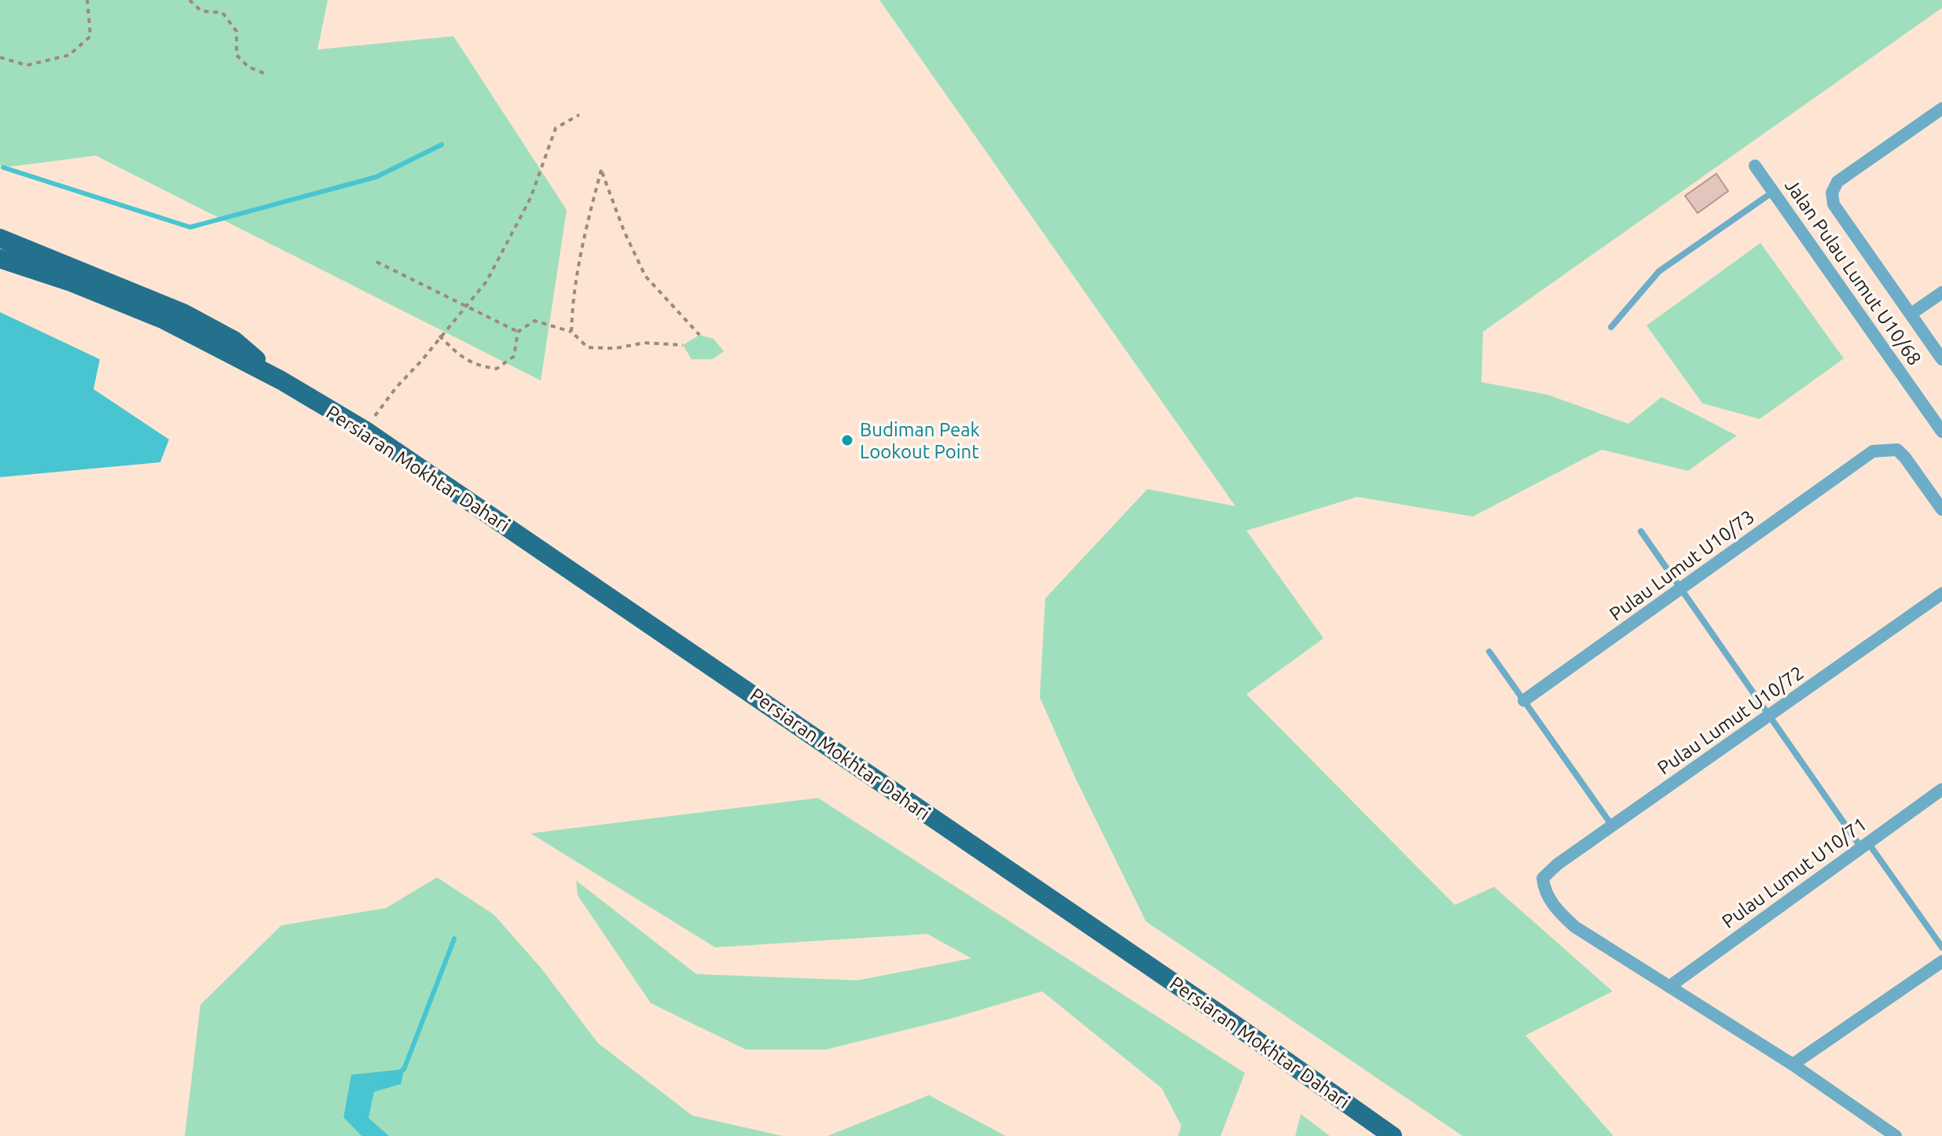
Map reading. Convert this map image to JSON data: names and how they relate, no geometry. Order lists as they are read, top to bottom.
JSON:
{
  "streets": {
    "main road": ["Persiaran Mokhtar Dahari"],
    "street": [
      "Jalan Pulau Lumut U10/68",
      "Pulau Lumut U10/73",
      "Pulau Lumut U10/72",
      "Pulau Lumut U10/71"
    ]
  },
  "crossings": [
    ["Pulau Lumut U10/72", "Pulau Lumut U10/71"]
  ],
  "places": ["Budiman Peak Lookout Point"]
}
